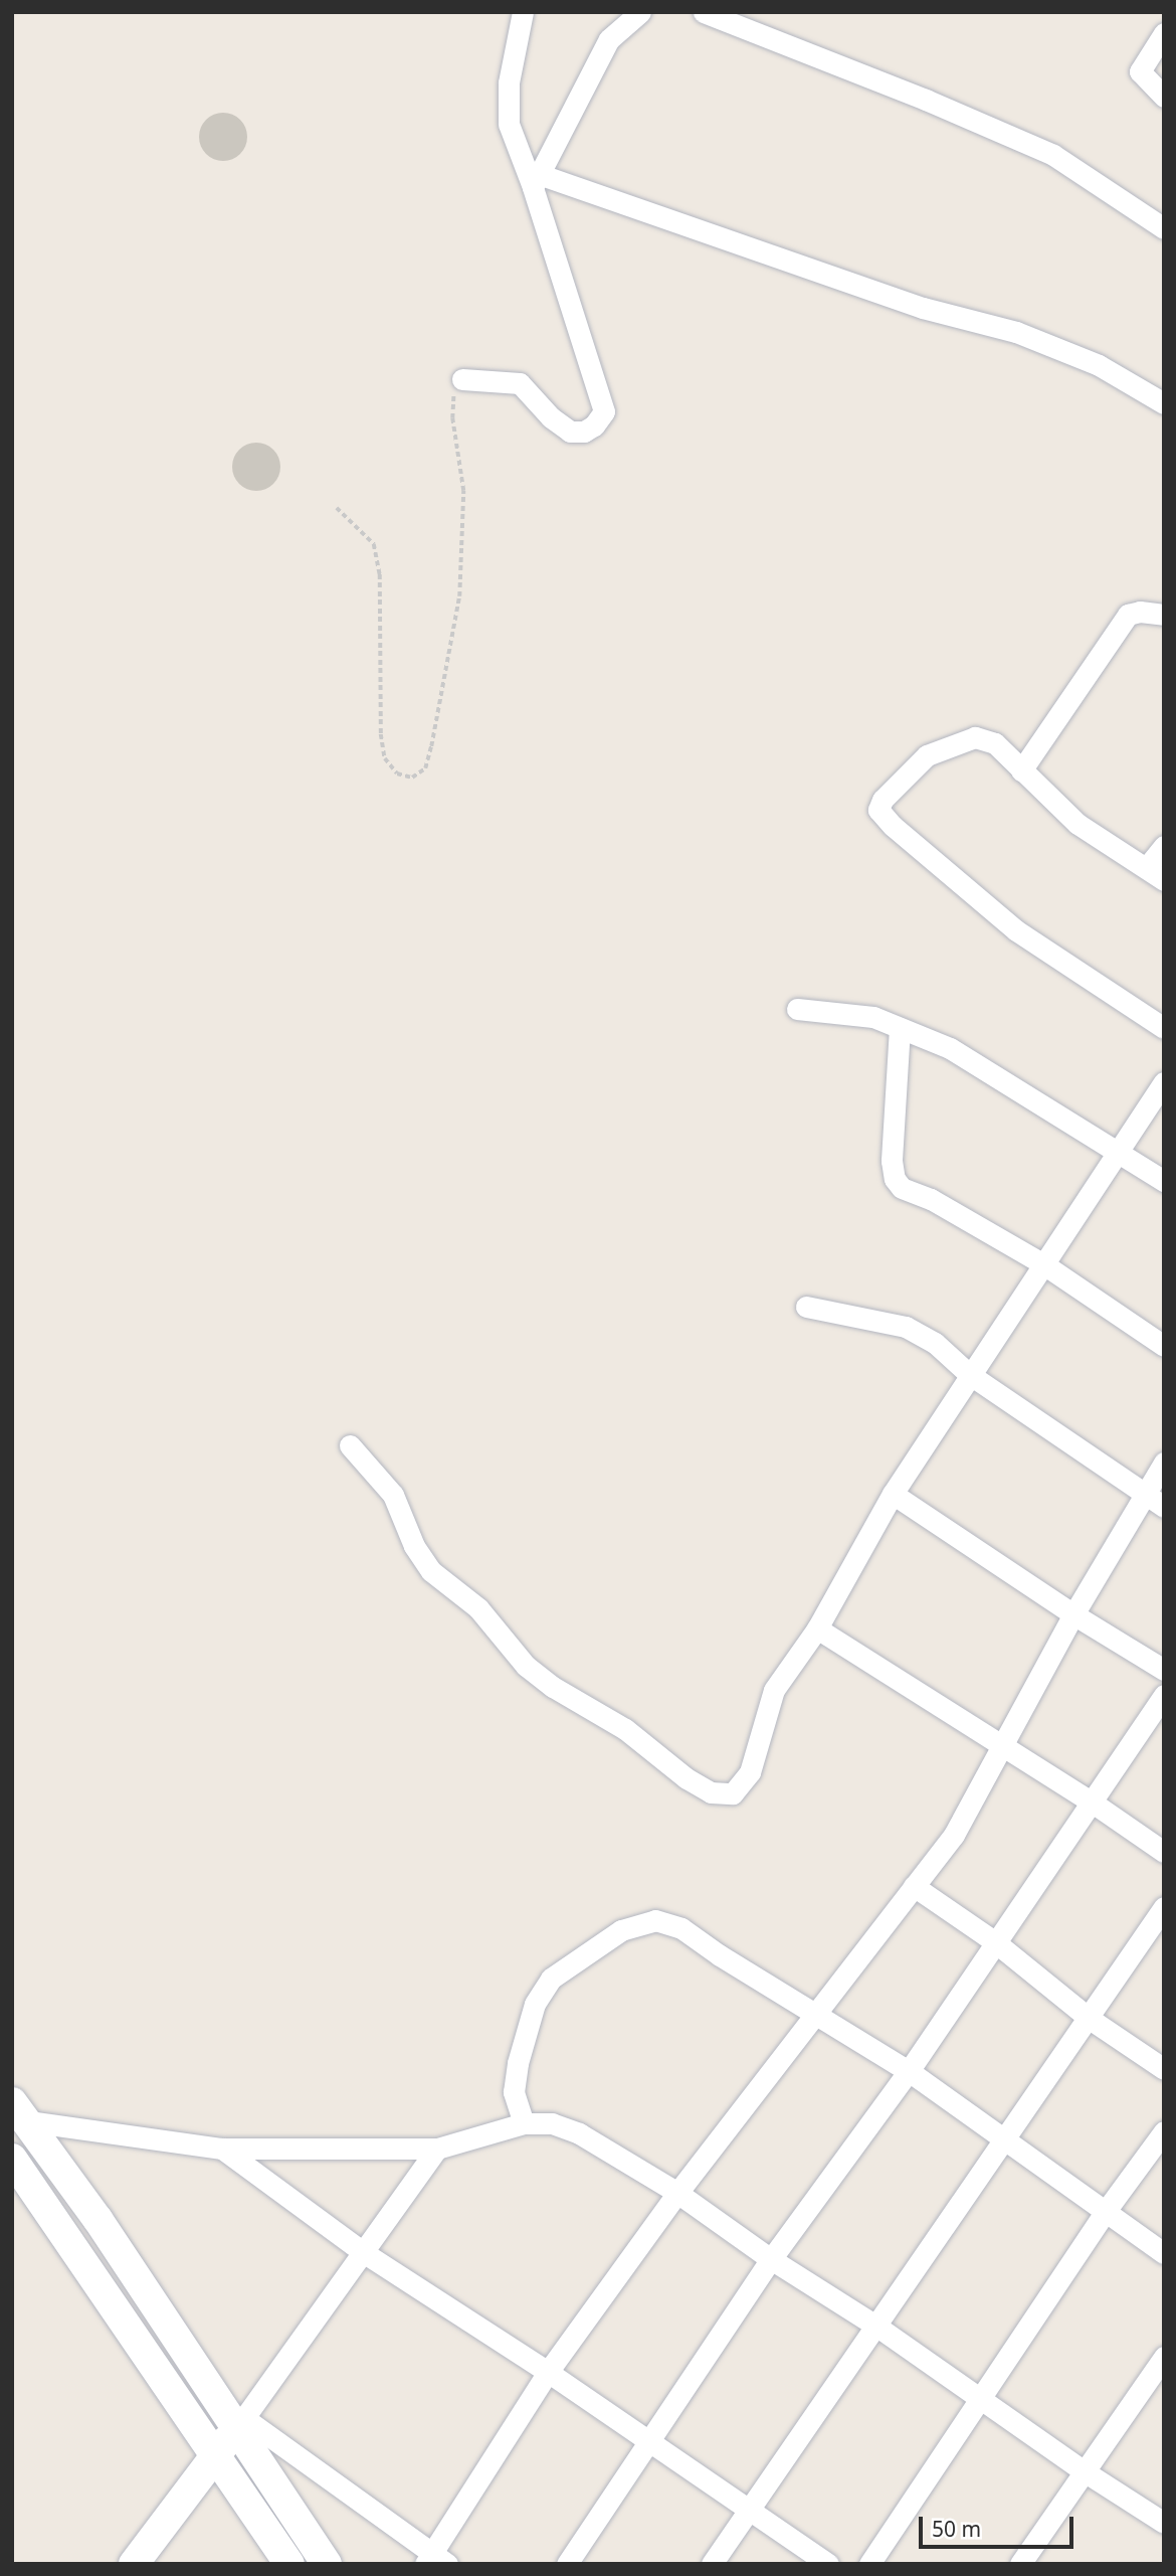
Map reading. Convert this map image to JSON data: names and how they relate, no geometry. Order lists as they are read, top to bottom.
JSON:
{
  "scale_bar": "50 m"
}
